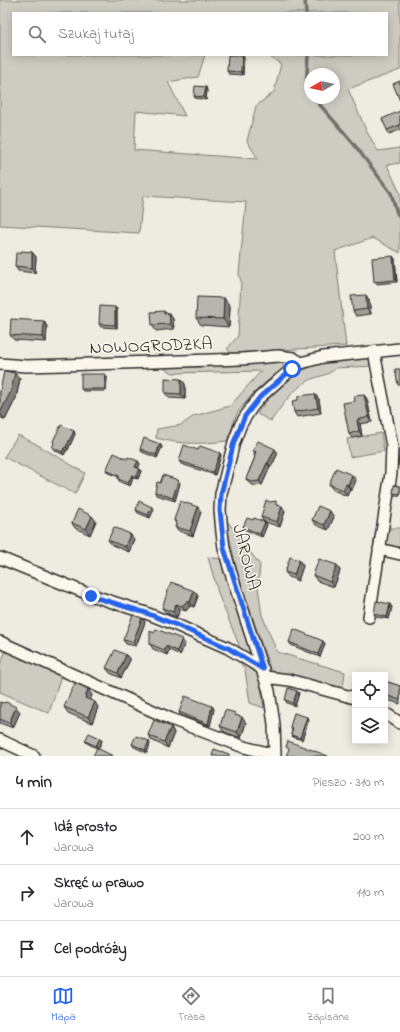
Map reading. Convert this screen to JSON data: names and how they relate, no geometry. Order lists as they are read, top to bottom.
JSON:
{
  "streets": {
    "street": ["NOWOGRODZKA", "JAROWA"]
  },
  "crossings": [
    ["NOWOGRODZKA", "JAROWA"]
  ],
  "north": "left",
  "page": {
    "search": "Szukaj tutaj",
    "heading": ["4 min", "Pieszo · 310 m"],
    "list": [
      ["Idź prosto", "Jarowa", "200 m"],
      ["Skręć w prawo", "Jarowa", "110 m"],
      "Cel podróży"
    ],
    "nav": ["Mapa", "Trasa", "Zapisane"]
  }
}
